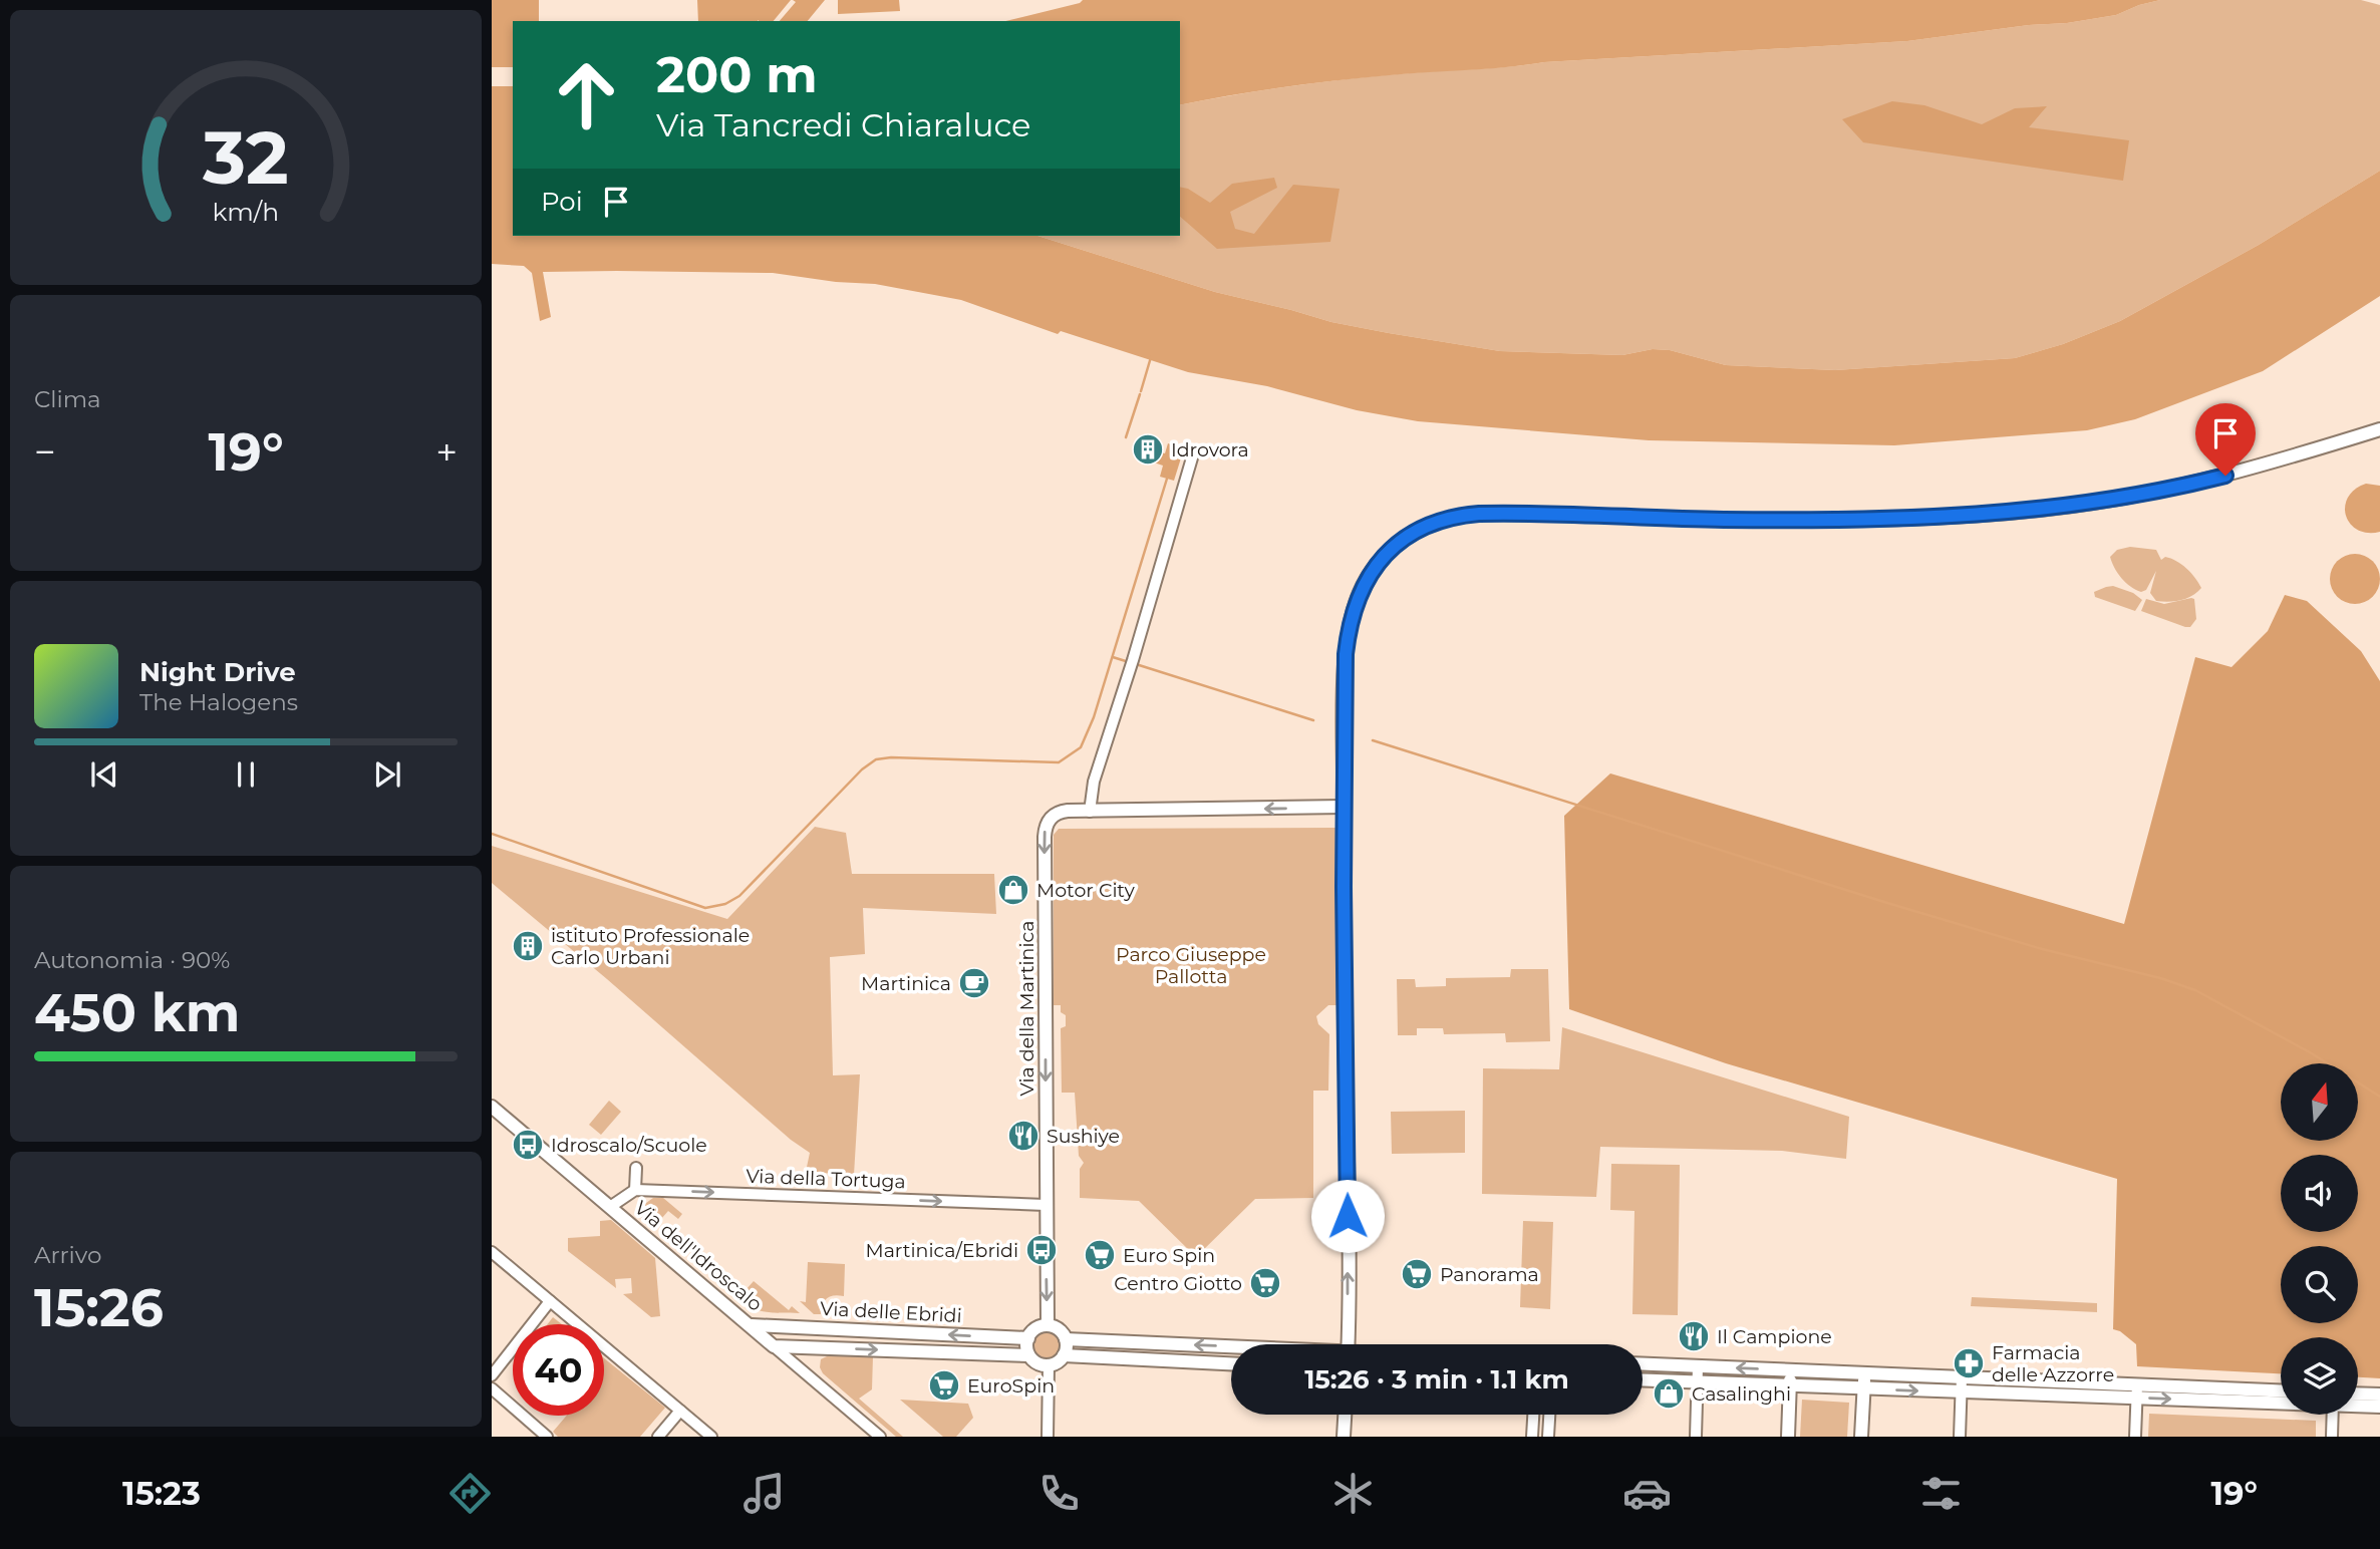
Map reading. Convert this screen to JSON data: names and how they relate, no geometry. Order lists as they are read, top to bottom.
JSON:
{
  "streets": {
    "street": [
      "Via della Martinica",
      "Via della Tortuga",
      "Via dell'Idroscalo",
      "Via delle Ebridi"
    ]
  },
  "crossings": [
    ["Via della Martinica", "Via della Tortuga"],
    ["Via della Martinica", "Via delle Ebridi"],
    ["Via dell'Idroscalo", "Via delle Ebridi"]
  ],
  "one_way": ["Via della Tortuga"],
  "parks": ["Parco Giuseppe Pallotta"],
  "places": {
    "building": ["Idrovora", "istituto Professionale Carlo Urbani"],
    "shop": ["Motor City", "Casalinghi"],
    "cafe": ["Martinica"],
    "restaurant": ["Sushiye", "Il Campione"],
    "bus stop": ["Idroscalo/Scuole", "Martinica/Ebridi"],
    "supermarket": [
      "Euro Spin",
      "Panorama",
      "Centro Giotto",
      "EuroSpin"
    ],
    "pharmacy": ["Farmacia delle Azzorre"]
  },
  "north": "top",
  "page": {
    "turn": ["200 m", "Via Tancredi Chiaraluce"],
    "then": "Poi",
    "tile": [
      "Clima",
      ["Autonomia · 90%", "450 km"],
      ["Arrivo", "15:26"]
    ],
    "heat": ["−", "19°", "+"],
    "song": ["Night Drive", "The Halogens"],
    "limit": "40",
    "trip": "15:26 · 3 min · 1.1 km",
    "tabs": ["15:23", "19°"],
    "gauge": ["32", "km/h"]
  }
}
